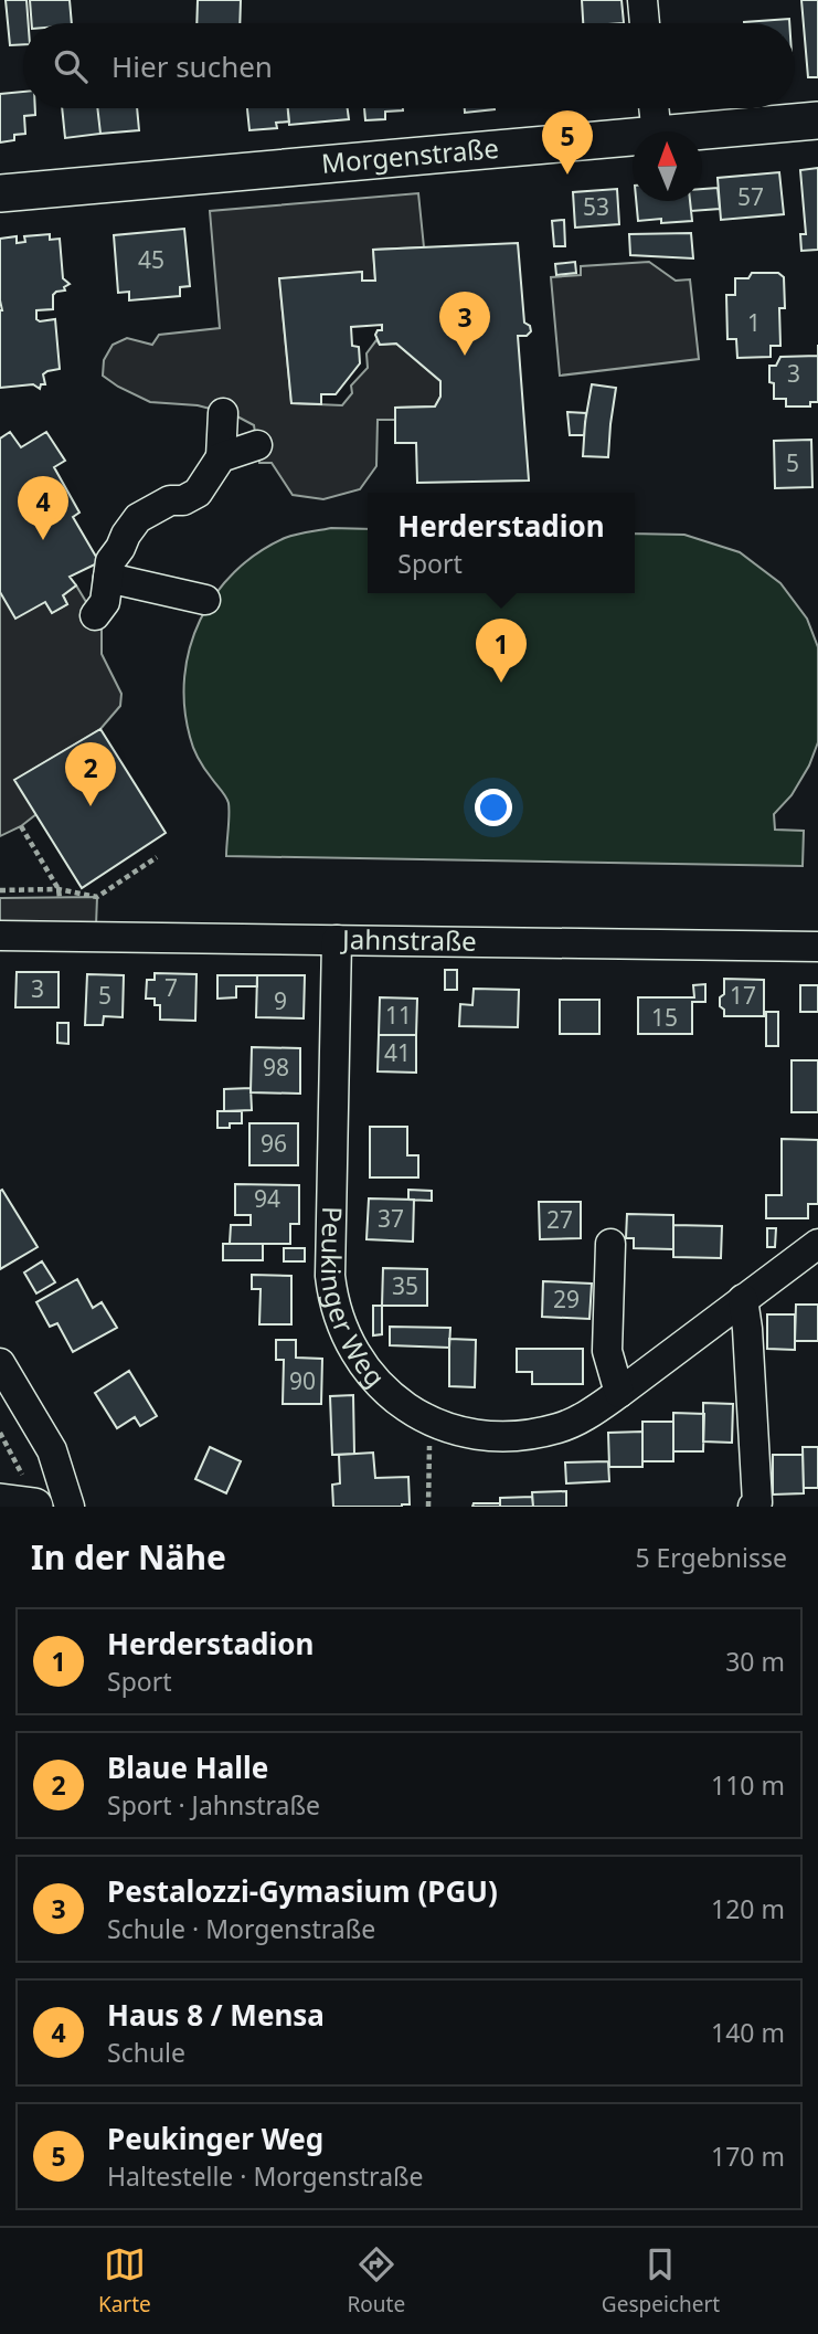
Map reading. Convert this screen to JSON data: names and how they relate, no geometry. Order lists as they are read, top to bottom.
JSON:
{
  "streets": {
    "main road": ["Morgenstraße"],
    "street": ["Jahnstraße", "Peukinger Weg"]
  },
  "crossings": [
    ["Jahnstraße", "Peukinger Weg"]
  ],
  "house_numbers": [
    "57",
    "53",
    "45",
    "1",
    "3",
    "5",
    "7",
    "3",
    "5",
    "17",
    "9",
    "11",
    "15",
    "41",
    "98",
    "96",
    "94",
    "37",
    "27",
    "35",
    "29",
    "90"
  ],
  "north": "top",
  "page": {
    "search": "Hier suchen",
    "pins": [
      "5",
      "3",
      "4",
      "1",
      "2"
    ],
    "popup": ["Herderstadion", "Sport"],
    "heading": ["In der Nähe", "5 Ergebnisse"],
    "list": [
      {
        "mark": "1",
        "name": "Herderstadion",
        "note": "Sport",
        "value": "30 m"
      },
      {
        "mark": "2",
        "name": "Blaue Halle",
        "note": "Sport · Jahnstraße",
        "value": "110 m"
      },
      {
        "mark": "3",
        "name": "Pestalozzi-Gymasium (PGU)",
        "note": "Schule · Morgenstraße",
        "value": "120 m"
      },
      {
        "mark": "4",
        "name": "Haus 8 / Mensa",
        "note": "Schule",
        "value": "140 m"
      },
      {
        "mark": "5",
        "name": "Peukinger Weg",
        "note": "Haltestelle · Morgenstraße",
        "value": "170 m"
      }
    ],
    "nav": ["Karte", "Route", "Gespeichert"]
  }
}
